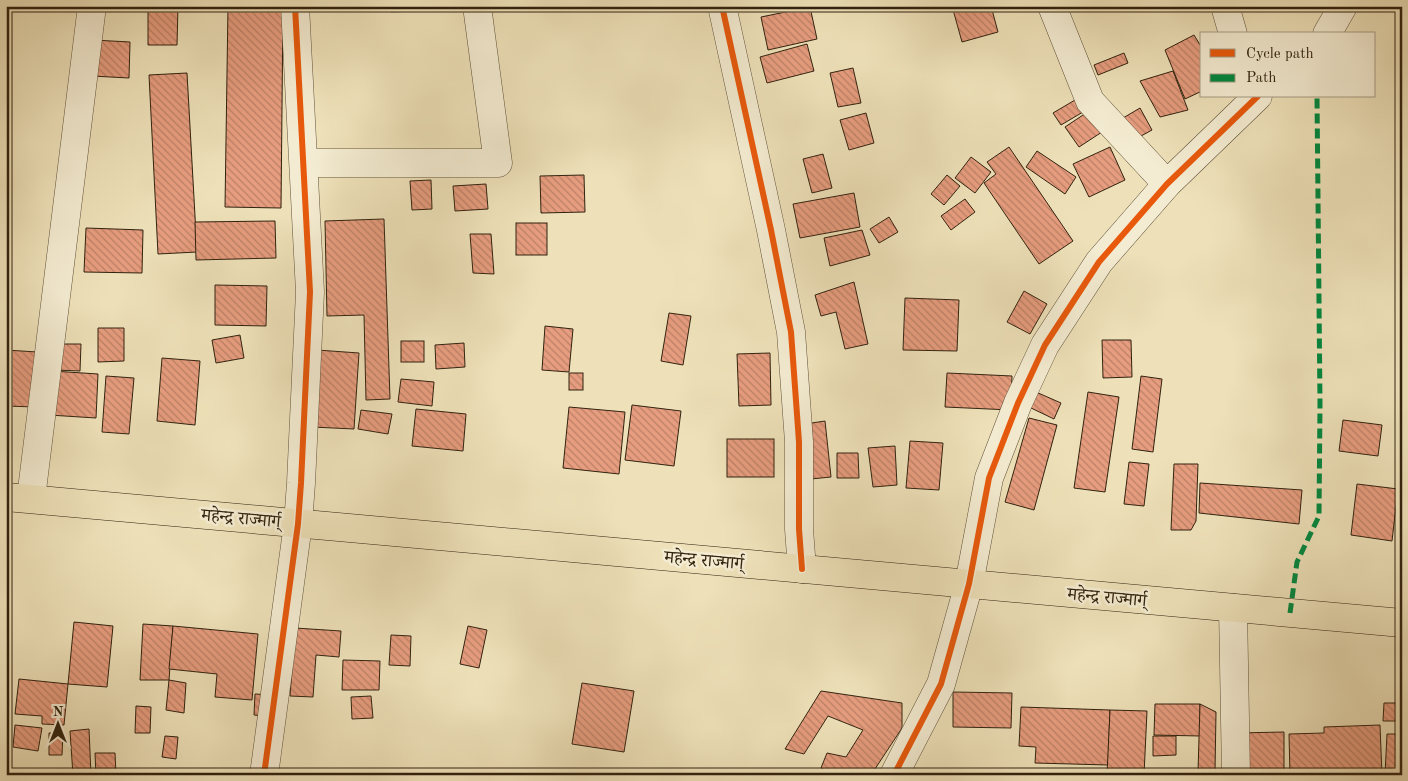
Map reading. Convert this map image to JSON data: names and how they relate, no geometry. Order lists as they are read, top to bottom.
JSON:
{
  "streets": {
    "highway": ["महेन्द्र राज्मार्ग्"]
  },
  "legend": ["Cycle path", "Path"],
  "north": "top"
}
